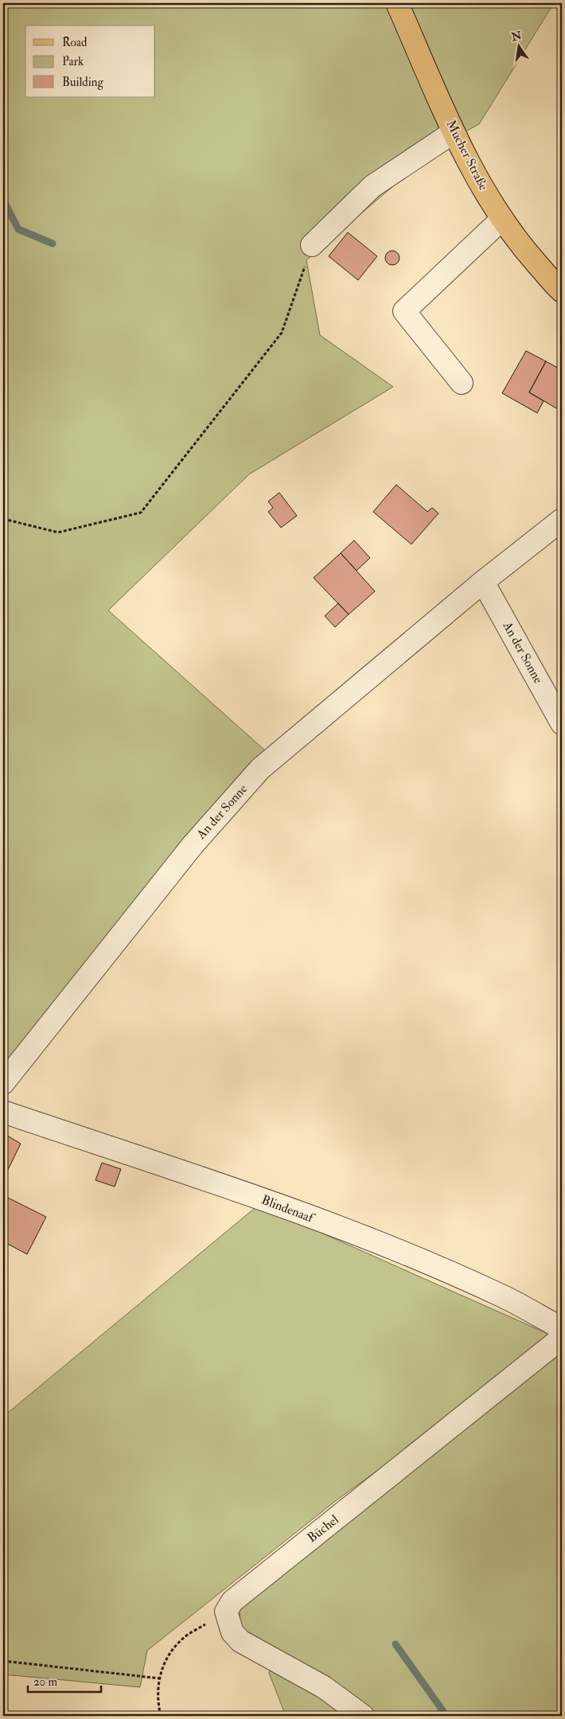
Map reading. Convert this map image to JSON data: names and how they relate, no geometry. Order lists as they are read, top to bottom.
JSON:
{
  "streets": {
    "main road": ["Mucher Straße"],
    "street": ["An der Sonne", "Blindenaaf", "Büchel"]
  },
  "legend": ["Road", "Park", "Building"],
  "scale_bar": "20 m",
  "north": "top"
}
